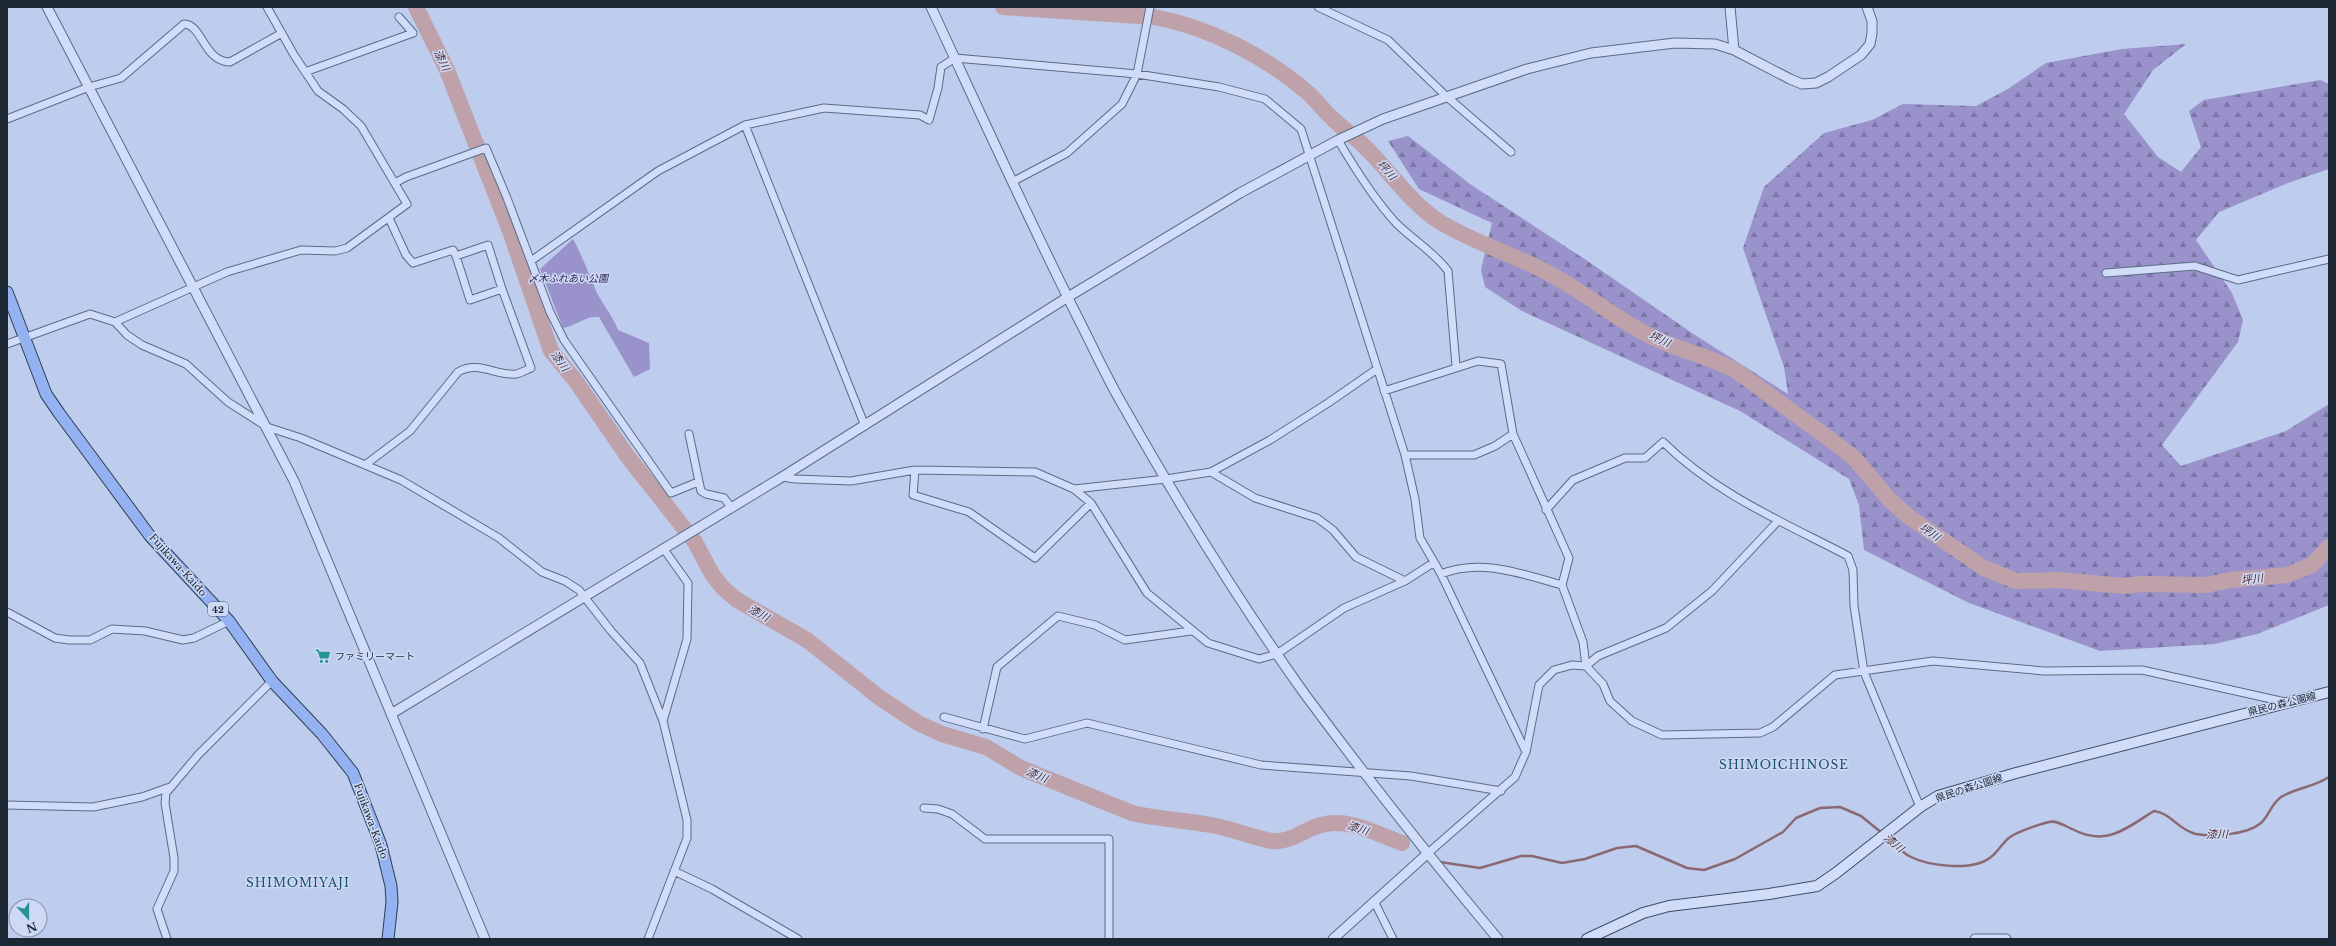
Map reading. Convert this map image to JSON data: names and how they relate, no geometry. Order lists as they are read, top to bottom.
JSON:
{
  "streets": {
    "main road": ["Fujikawa-Kaido", "42", "県民の森公園線"]
  },
  "districts": ["SHIMOICHINOSE", "SHIMOMIYAJI"],
  "water": ["漆川", "坪川"],
  "parks": ["〆木ふれあい公園"],
  "places": {
    "supermarket": ["ファミリーマート"]
  },
  "north": "bottom"
}
